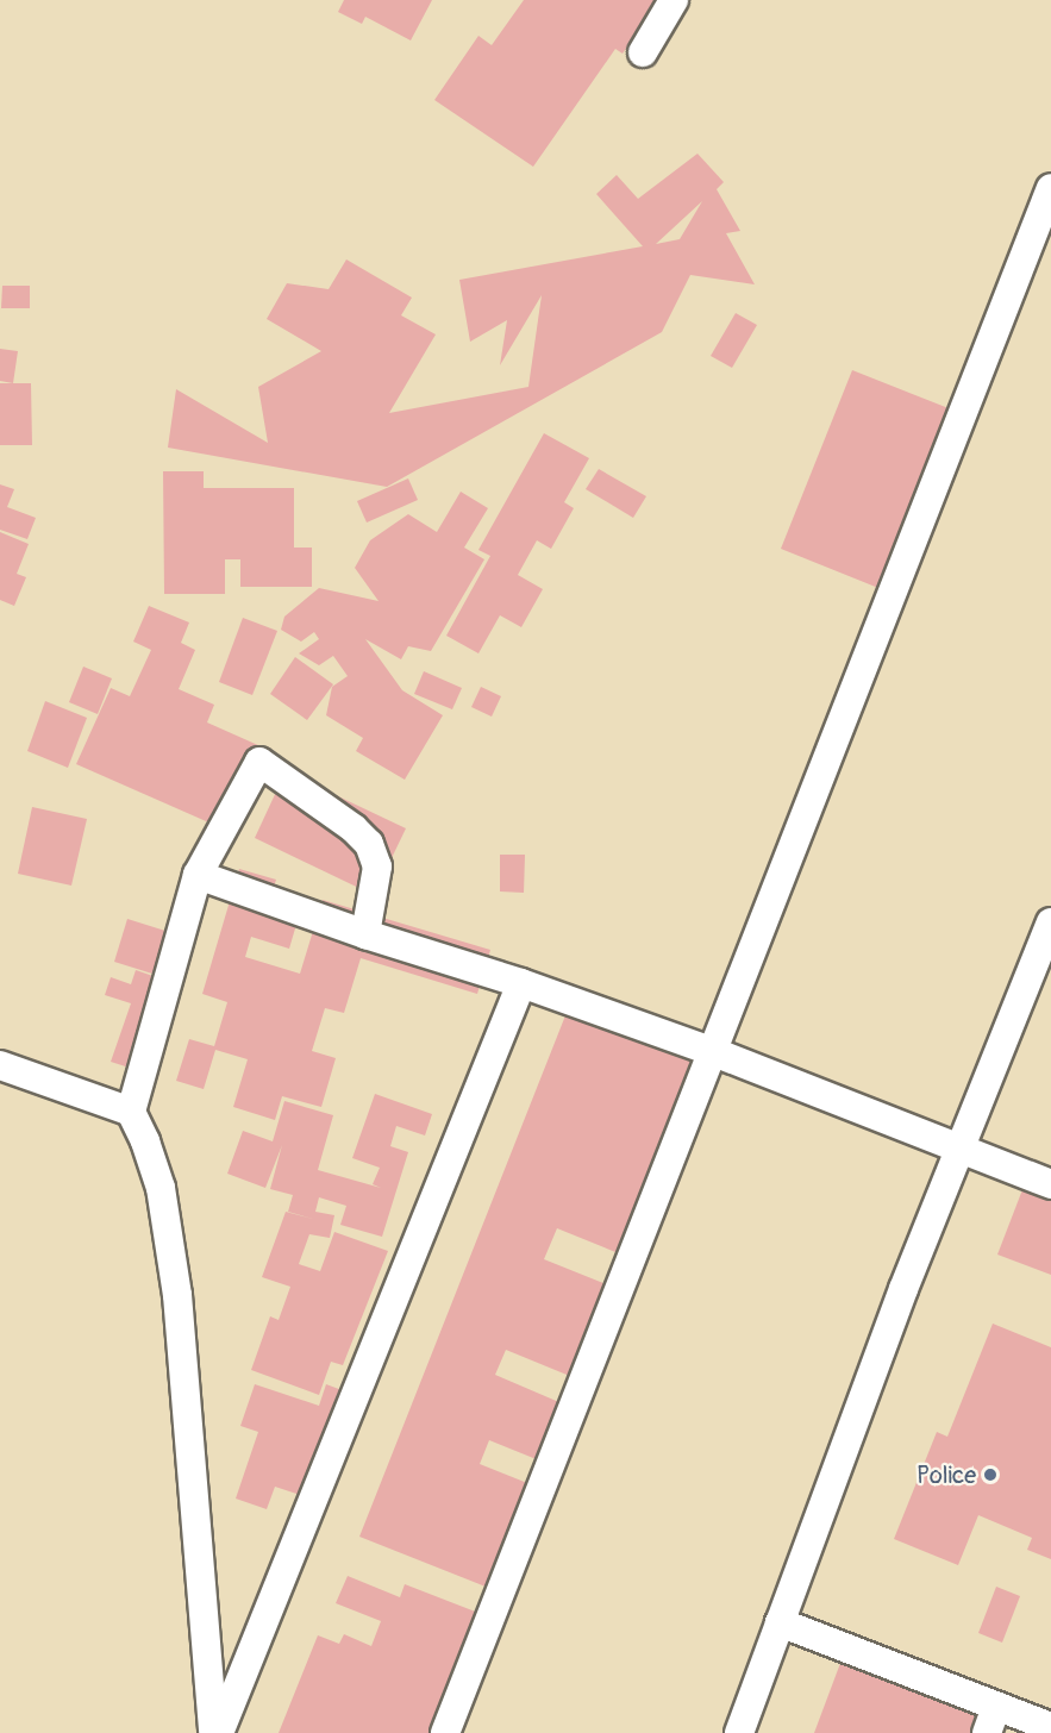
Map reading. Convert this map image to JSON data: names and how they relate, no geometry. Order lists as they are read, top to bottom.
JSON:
{
  "places": ["Police"]
}
